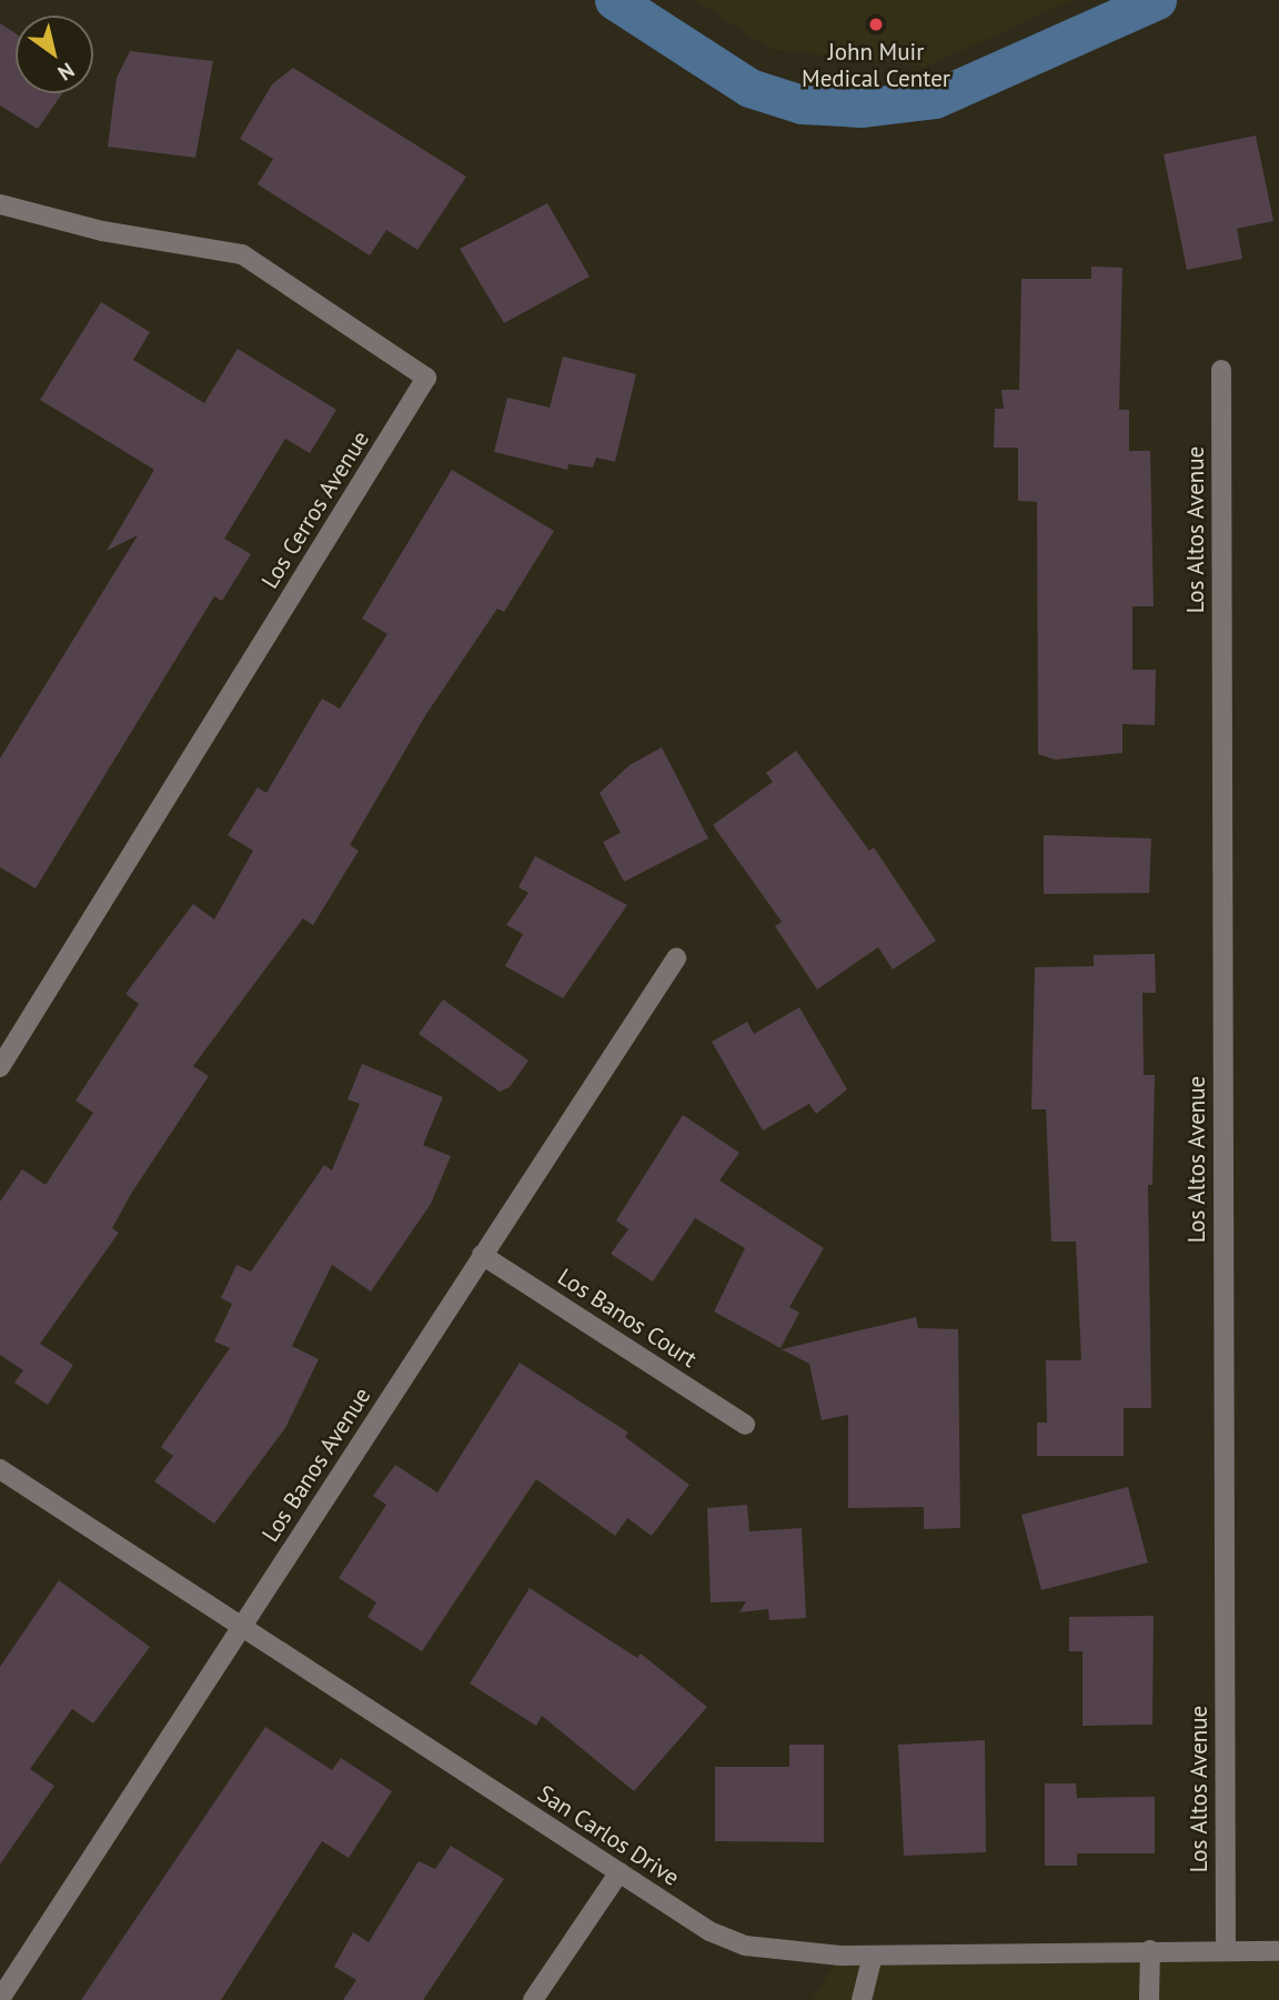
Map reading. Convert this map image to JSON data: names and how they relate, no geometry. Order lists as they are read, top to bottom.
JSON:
{
  "streets": {
    "street": [
      "Los Cerros Avenue",
      "Los Altos Avenue",
      "Los Banos Court",
      "Los Banos Avenue",
      "San Carlos Drive"
    ]
  },
  "crossings": [
    ["Los Altos Avenue", "San Carlos Drive"],
    ["Los Banos Court", "Los Banos Avenue"],
    ["Los Banos Avenue", "San Carlos Drive"]
  ],
  "places": ["John Muir Medical Center"],
  "north": "bottom right"
}
